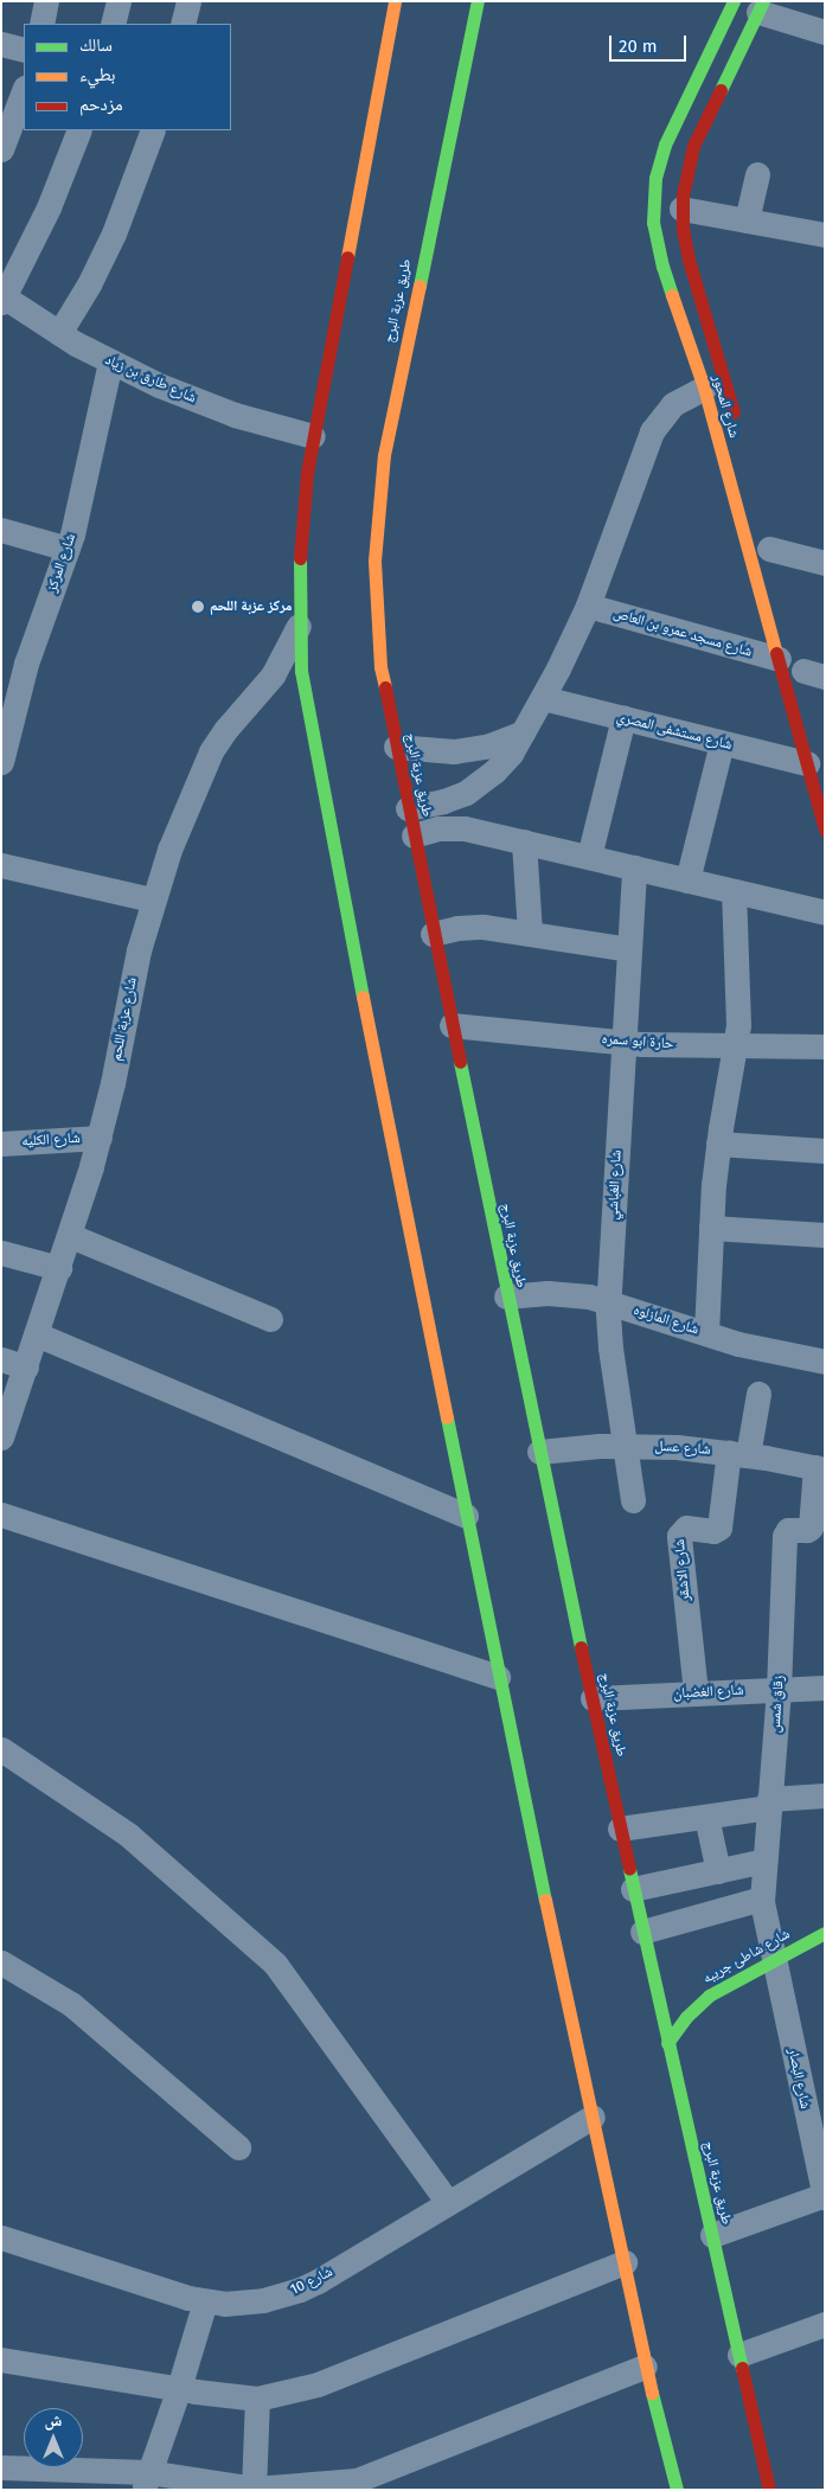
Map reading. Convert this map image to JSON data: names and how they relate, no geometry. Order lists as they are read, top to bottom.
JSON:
{
  "streets": {
    "street": [
      "طريق عزبة البرج",
      "شارع طارق بن زياد",
      "شارع المحور",
      "شارع المركز",
      "شارع مسجد عمرو بن العاص",
      "شارع مستشفى المصري",
      "شارع عزبة اللحم",
      "حارة ابو سمره",
      "شارع الكليه",
      "شارع الغباشي",
      "شارع المازلوه",
      "شارع عسل",
      "شارع الاشقر",
      "شارع الغضبان",
      "زقاق شمس",
      "شارع شاطئ جريبه",
      "شارع البصار",
      "شارع 10"
    ]
  },
  "crossings": [
    ["طريق عزبة البرج", "حارة ابو سمره"],
    ["طريق عزبة البرج", "شارع المازلوه"],
    ["طريق عزبة البرج", "شارع عسل"],
    ["طريق عزبة البرج", "شارع الغضبان"],
    ["طريق عزبة البرج", "شارع شاطئ جريبه"],
    ["شارع طارق بن زياد", "شارع المركز"],
    ["شارع المحور", "شارع مسجد عمرو بن العاص"],
    ["شارع المحور", "شارع مستشفى المصري"],
    ["شارع عزبة اللحم", "شارع الكليه"],
    ["حارة ابو سمره", "شارع الغباشي"],
    ["شارع الغباشي", "شارع المازلوه"],
    ["شارع الغباشي", "شارع عسل"],
    ["شارع عسل", "شارع الاشقر"],
    ["شارع عسل", "زقاق شمس"],
    ["شارع الاشقر", "شارع الغضبان"],
    ["شارع الغضبان", "زقاق شمس"],
    ["زقاق شمس", "شارع شاطئ جريبه"],
    ["زقاق شمس", "شارع البصار"],
    ["شارع شاطئ جريبه", "شارع البصار"]
  ],
  "places": ["مركز عزبة اللحم"],
  "legend": ["سالك", "بطيء", "مزدحم"],
  "scale_bar": "20 m",
  "north": "top"
}
